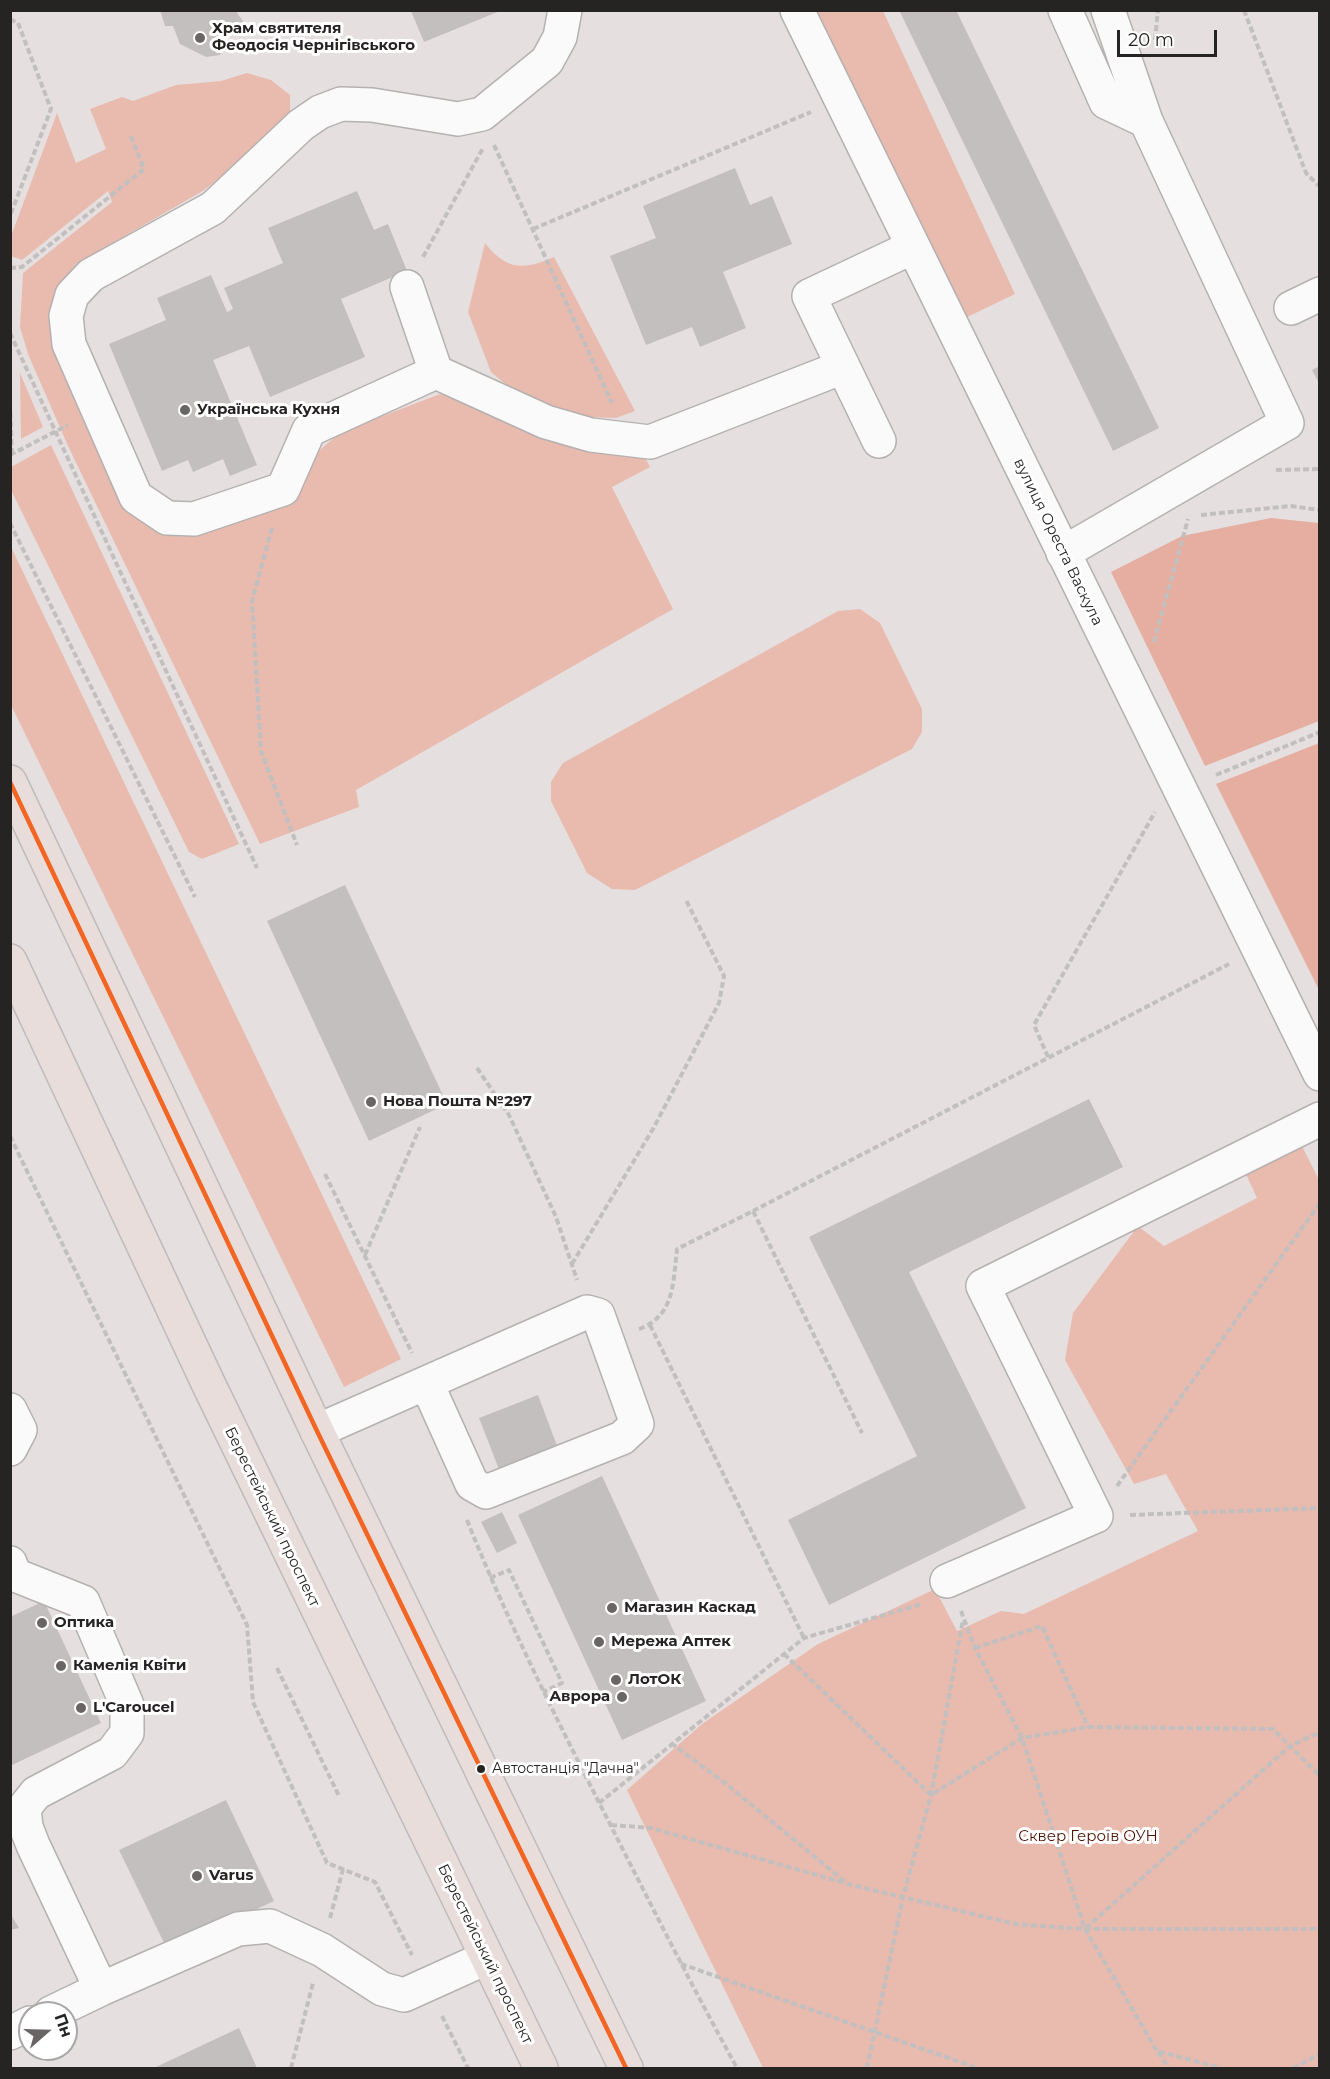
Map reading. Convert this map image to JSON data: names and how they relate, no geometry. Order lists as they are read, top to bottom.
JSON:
{
  "streets": {
    "highway": ["Берестейський проспект"],
    "street": ["вулиця Ореста Васкула"]
  },
  "parks": ["Сквер Героїв ОУН"],
  "places": [
    "Храм святителя Феодосія Чернігівського",
    "Українська Кухня",
    "Нова Пошта №297",
    "Магазин Каскад",
    "Оптика",
    "Мережа Аптек",
    "Камелія Квіти",
    "ЛотОК",
    "Аврора",
    "L'Caroucel",
    "Автостанція \"Дачна\"",
    "Varus"
  ],
  "scale_bar": "20 m",
  "north": "right"
}
